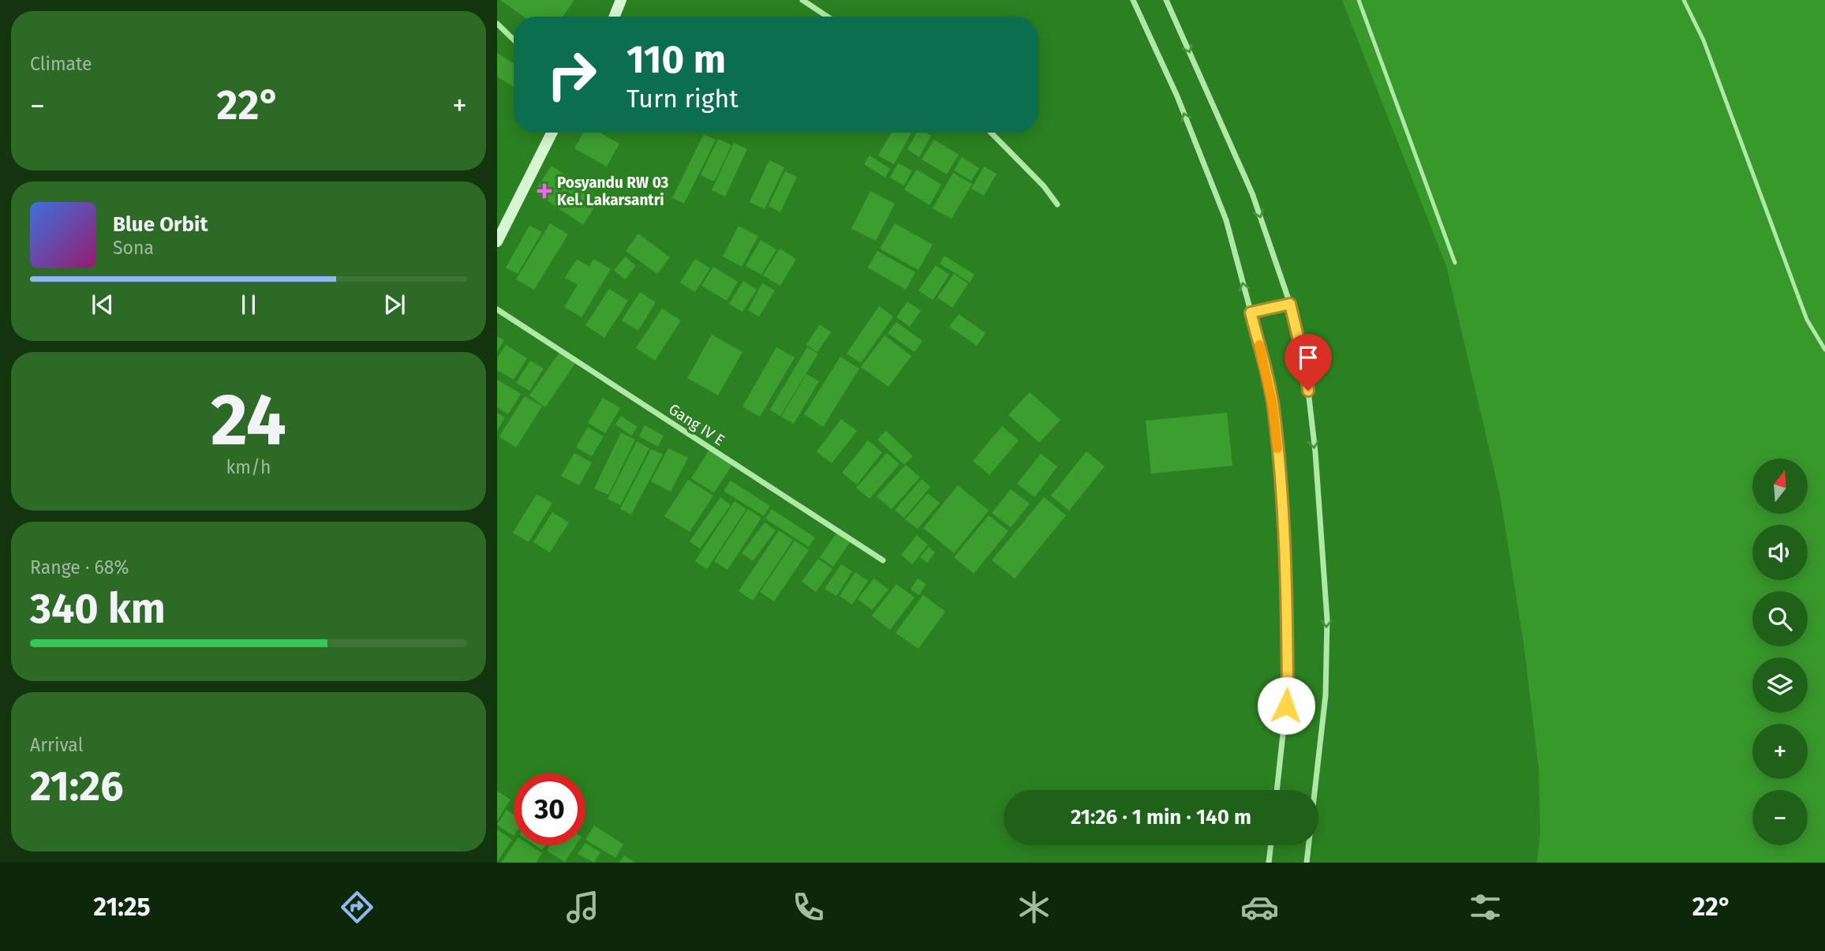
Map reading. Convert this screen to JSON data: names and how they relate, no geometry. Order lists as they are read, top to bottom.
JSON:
{
  "streets": {
    "street": ["Gang IV E"]
  },
  "places": {
    "health": ["Posyandu RW 03 Kel. Lakarsantri"]
  },
  "north": "top",
  "page": {
    "tile": [
      "Climate",
      ["24", "km/h"],
      ["Range · 68%", "340 km"],
      ["Arrival", "21:26"]
    ],
    "turn": ["110 m", "Turn right"],
    "heat": ["−", "22°", "+"],
    "song": ["Blue Orbit", "Sona"],
    "map_buttons": ["+", "−"],
    "limit": "30",
    "trip": "21:26 · 1 min · 140 m",
    "tabs": ["21:25", "22°"]
  }
}
